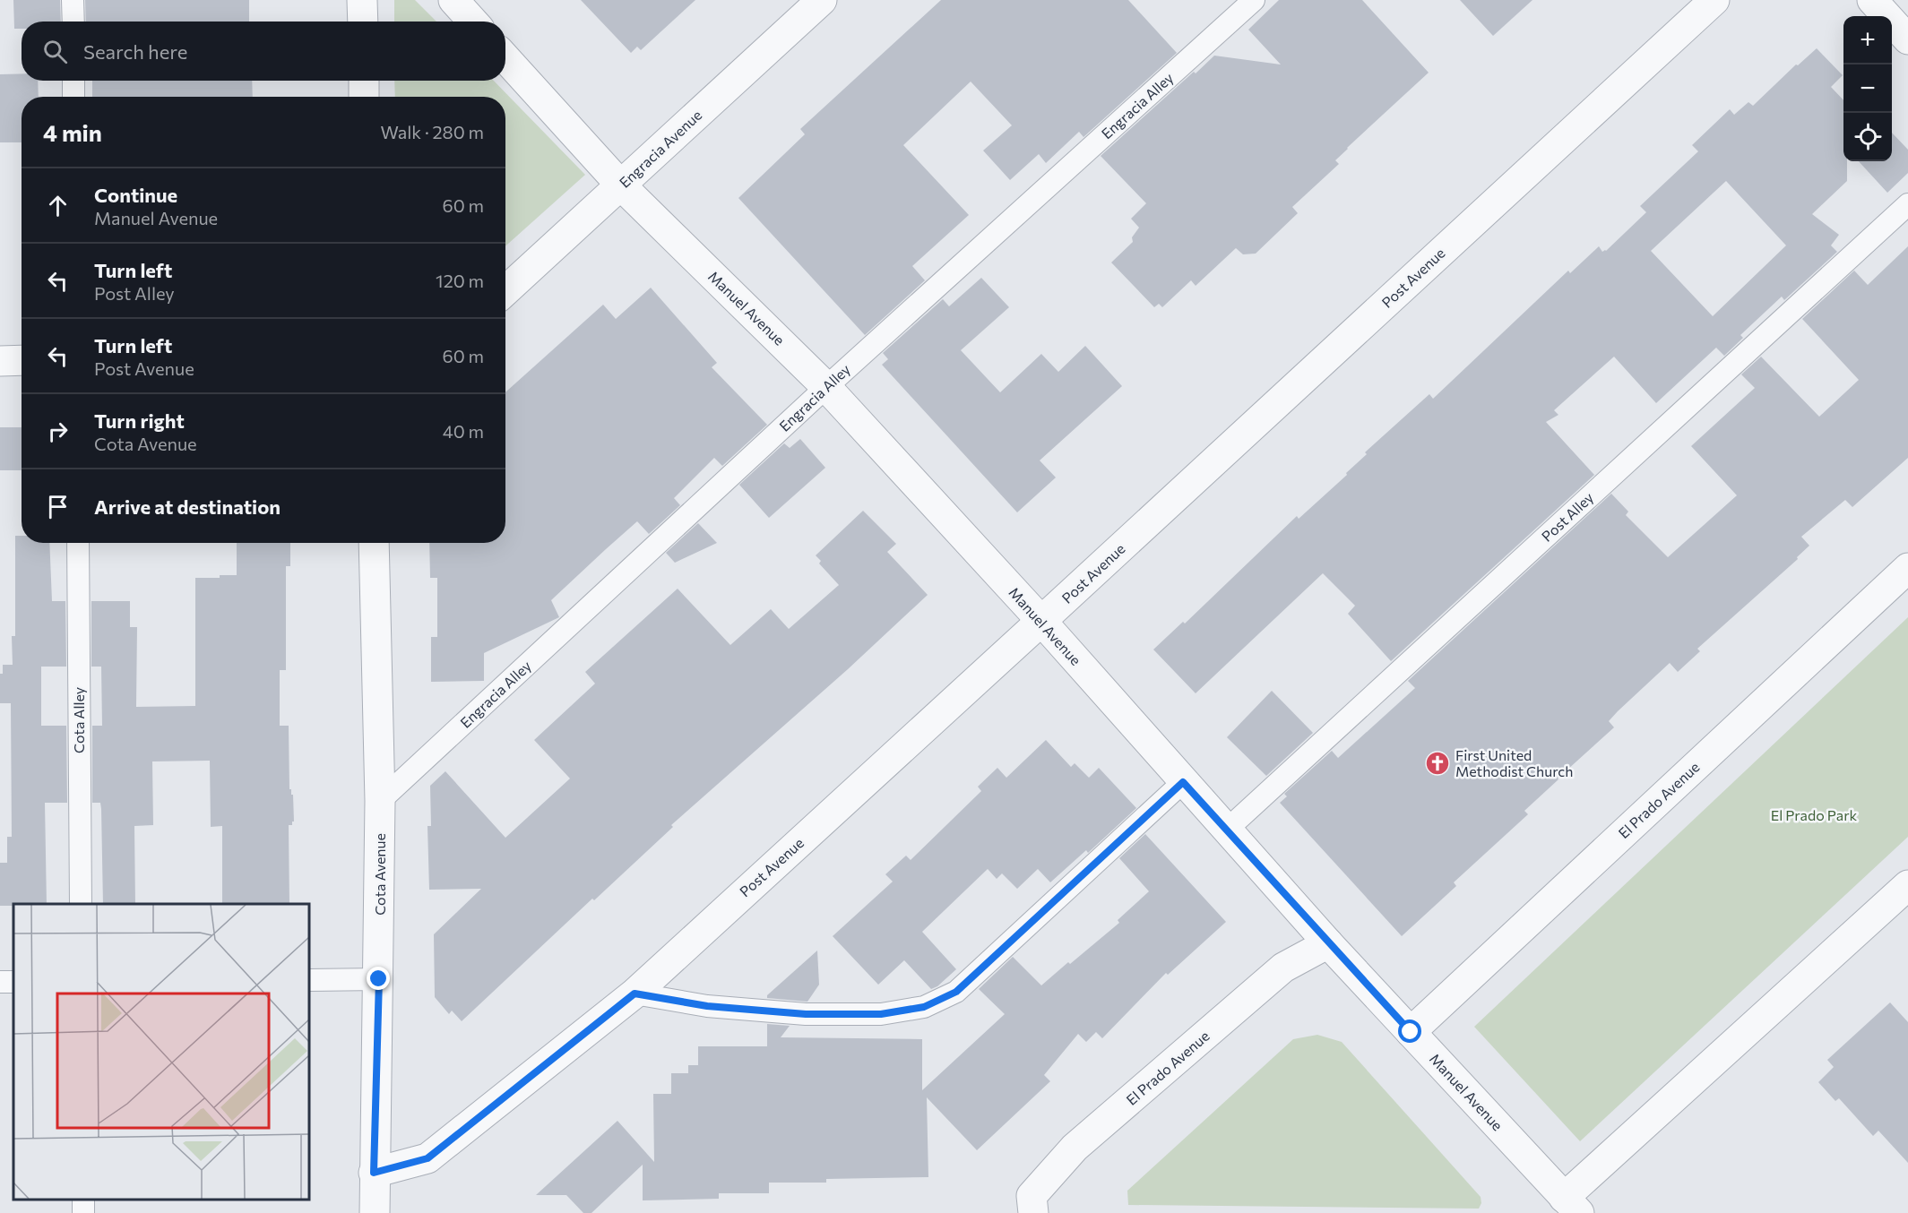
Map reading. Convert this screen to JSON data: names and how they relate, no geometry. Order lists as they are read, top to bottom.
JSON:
{
  "streets": {
    "street": [
      "Engracia Avenue",
      "Post Avenue",
      "Manuel Avenue",
      "El Prado Avenue",
      "Cota Avenue"
    ],
    "lane": ["Engracia Alley", "Post Alley", "Cota Alley"]
  },
  "crossings": [
    ["Engracia Alley", "Manuel Avenue"],
    ["Engracia Alley", "Cota Avenue"],
    ["Engracia Avenue", "Manuel Avenue"],
    ["Post Avenue", "Manuel Avenue"],
    ["Post Avenue", "Cota Avenue"],
    ["Manuel Avenue", "Post Alley"],
    ["Manuel Avenue", "El Prado Avenue"]
  ],
  "parks": ["El Prado Park"],
  "places": {
    "church": ["First United Methodist Church"]
  },
  "page": {
    "map_buttons": ["+", "−"],
    "search": "Search here",
    "heading": ["4 min", "Walk · 280 m"],
    "list": [
      ["Continue", "Manuel Avenue", "60 m"],
      ["Turn left", "Post Alley", "120 m"],
      ["Turn left", "Post Avenue", "60 m"],
      ["Turn right", "Cota Avenue", "40 m"],
      "Arrive at destination"
    ]
  }
}
